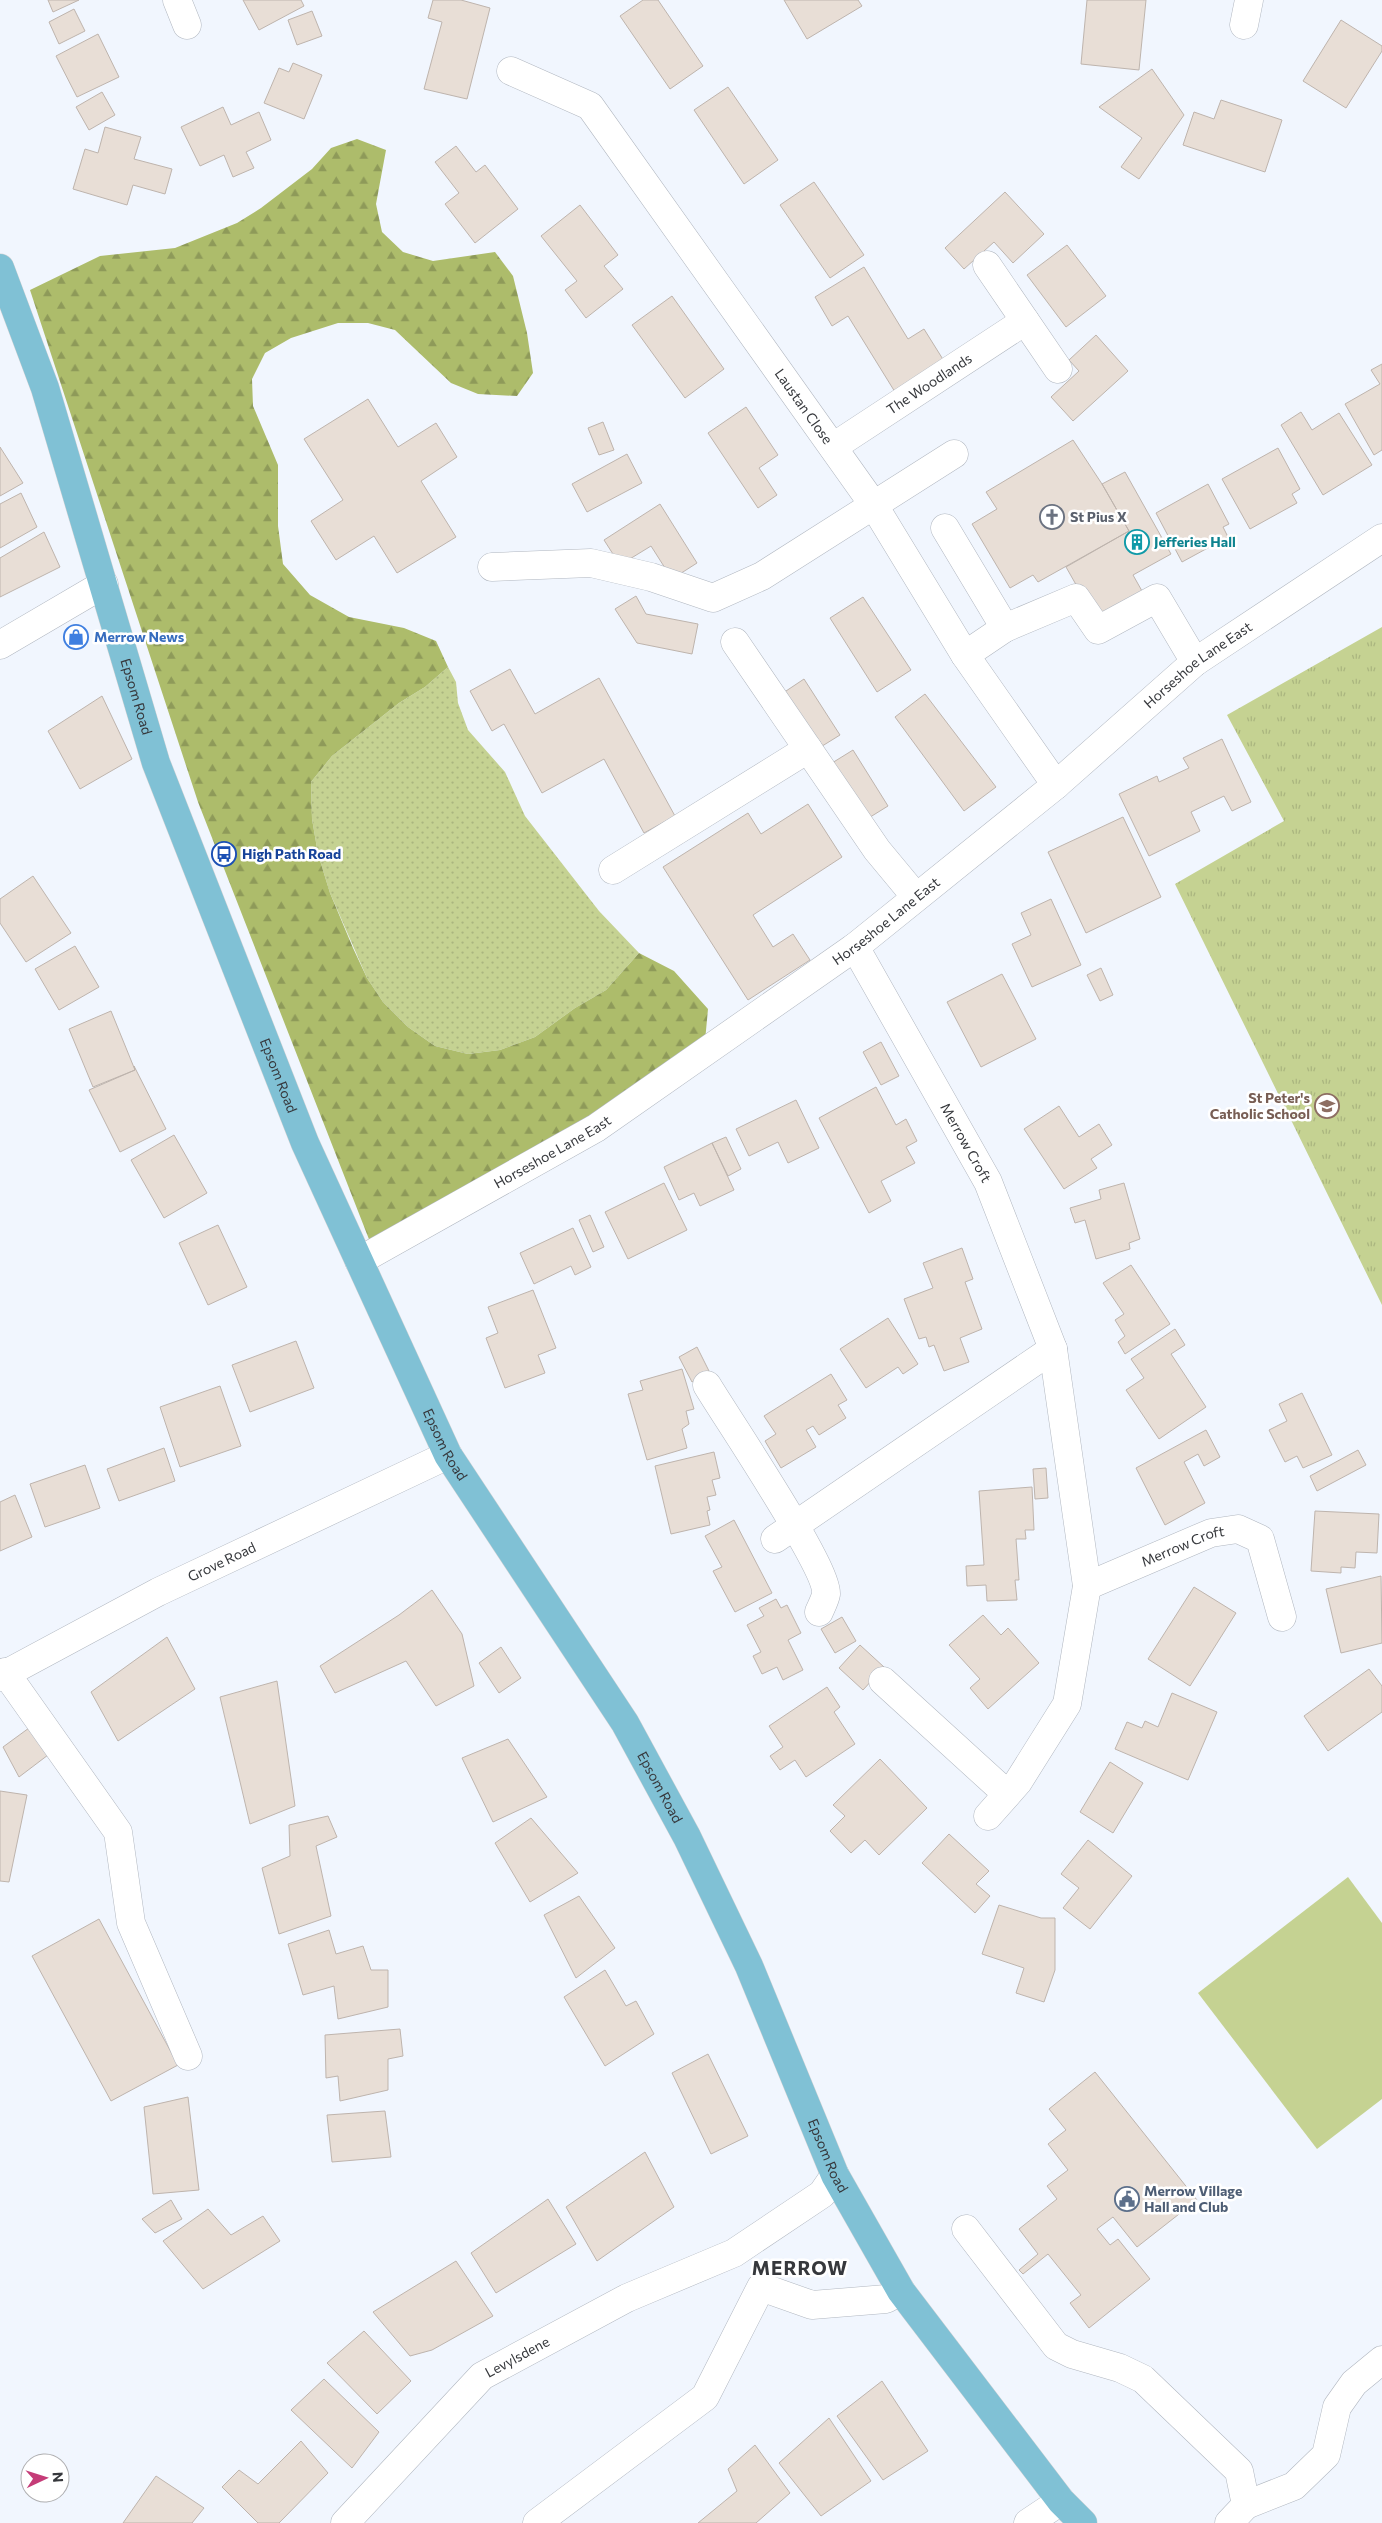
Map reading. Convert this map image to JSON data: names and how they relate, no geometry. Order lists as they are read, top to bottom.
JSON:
{
  "streets": {
    "main road": ["Epsom Road"],
    "street": [
      "The Woodlands",
      "Laustan Close",
      "Horseshoe Lane East",
      "Merrow Croft",
      "Grove Road",
      "Levylsdene"
    ]
  },
  "crossings": [
    ["The Woodlands", "Laustan Close"],
    ["Laustan Close", "Horseshoe Lane East"],
    ["Horseshoe Lane East", "Epsom Road"],
    ["Horseshoe Lane East", "Merrow Croft"],
    ["Epsom Road", "Grove Road"],
    ["Epsom Road", "Levylsdene"]
  ],
  "districts": ["MERROW"],
  "places": {
    "church": ["St Pius X"],
    "building": ["Jefferies Hall"],
    "shop": ["Merrow News"],
    "bus stop": ["High Path Road"],
    "school or university": ["St Peter's Catholic School"],
    "public building": ["Merrow Village Hall and Club"]
  },
  "north": "right"
}
